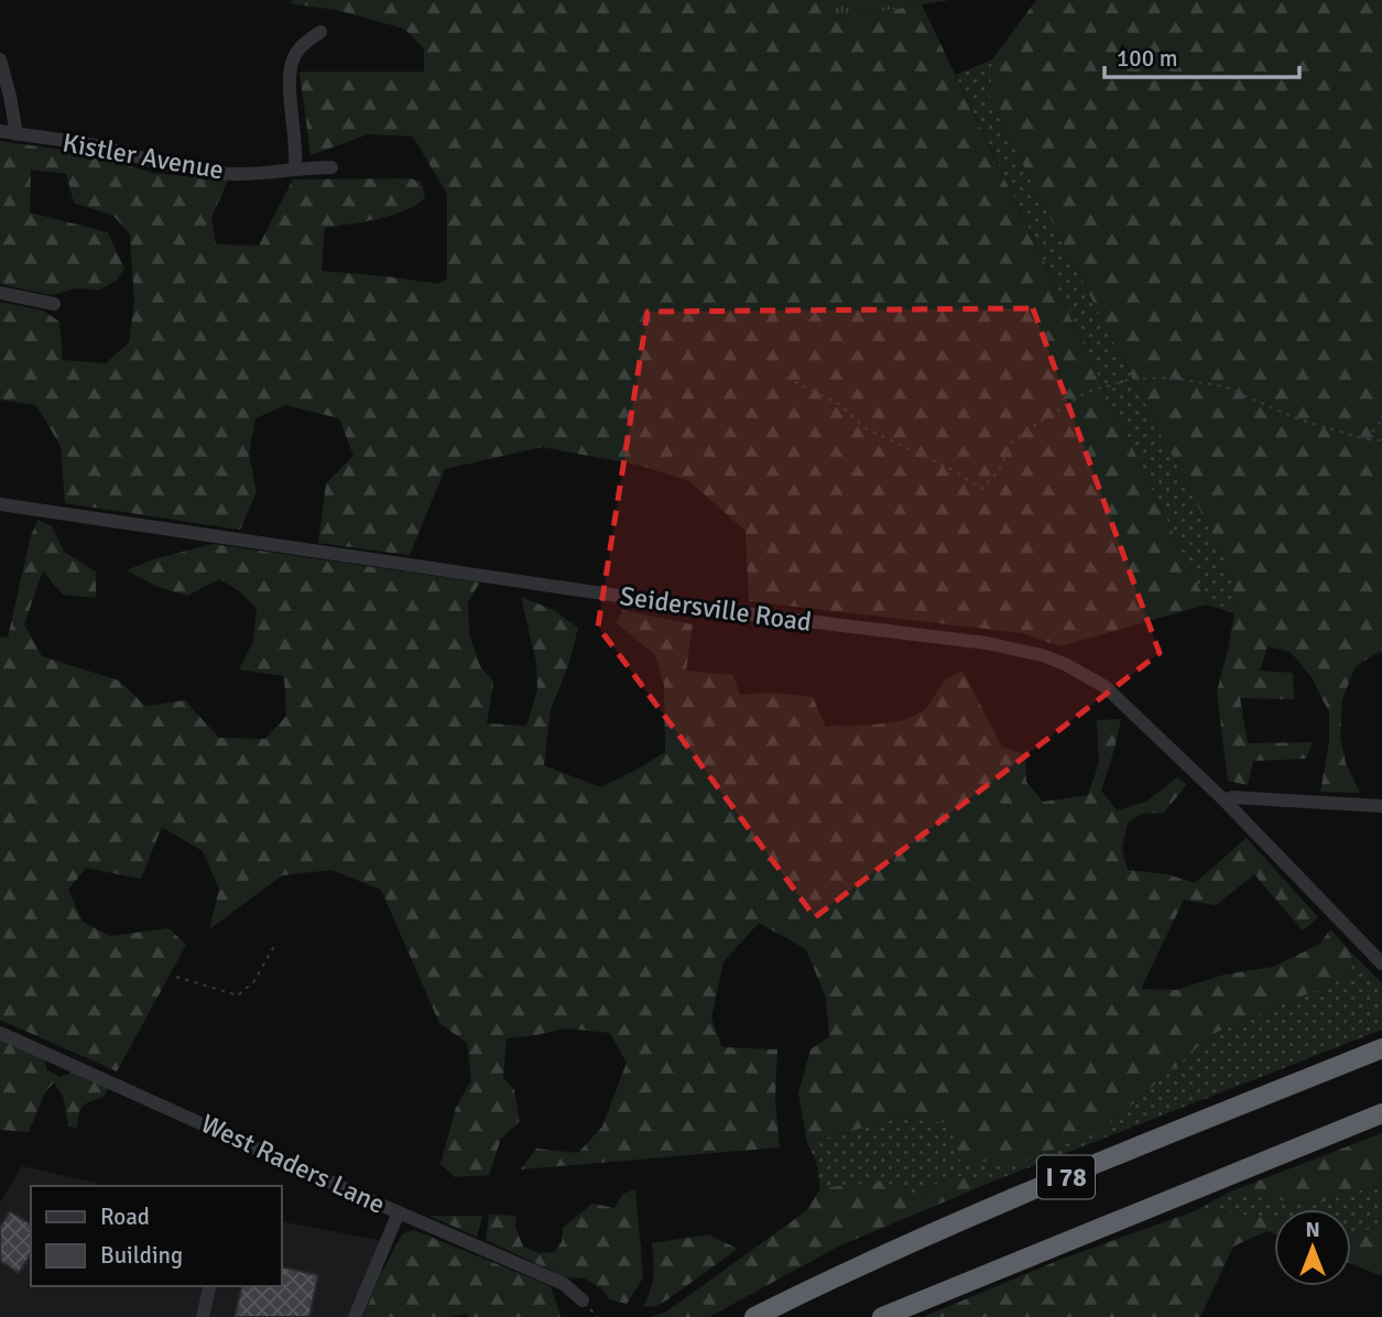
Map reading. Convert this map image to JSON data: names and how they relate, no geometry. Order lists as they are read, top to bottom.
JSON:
{
  "streets": {
    "highway": ["I 78"],
    "street": ["Kistler Avenue", "Seidersville Road", "West Raders Lane"]
  },
  "legend": ["Road", "Building"],
  "scale_bar": "100 m",
  "north": "top"
}
